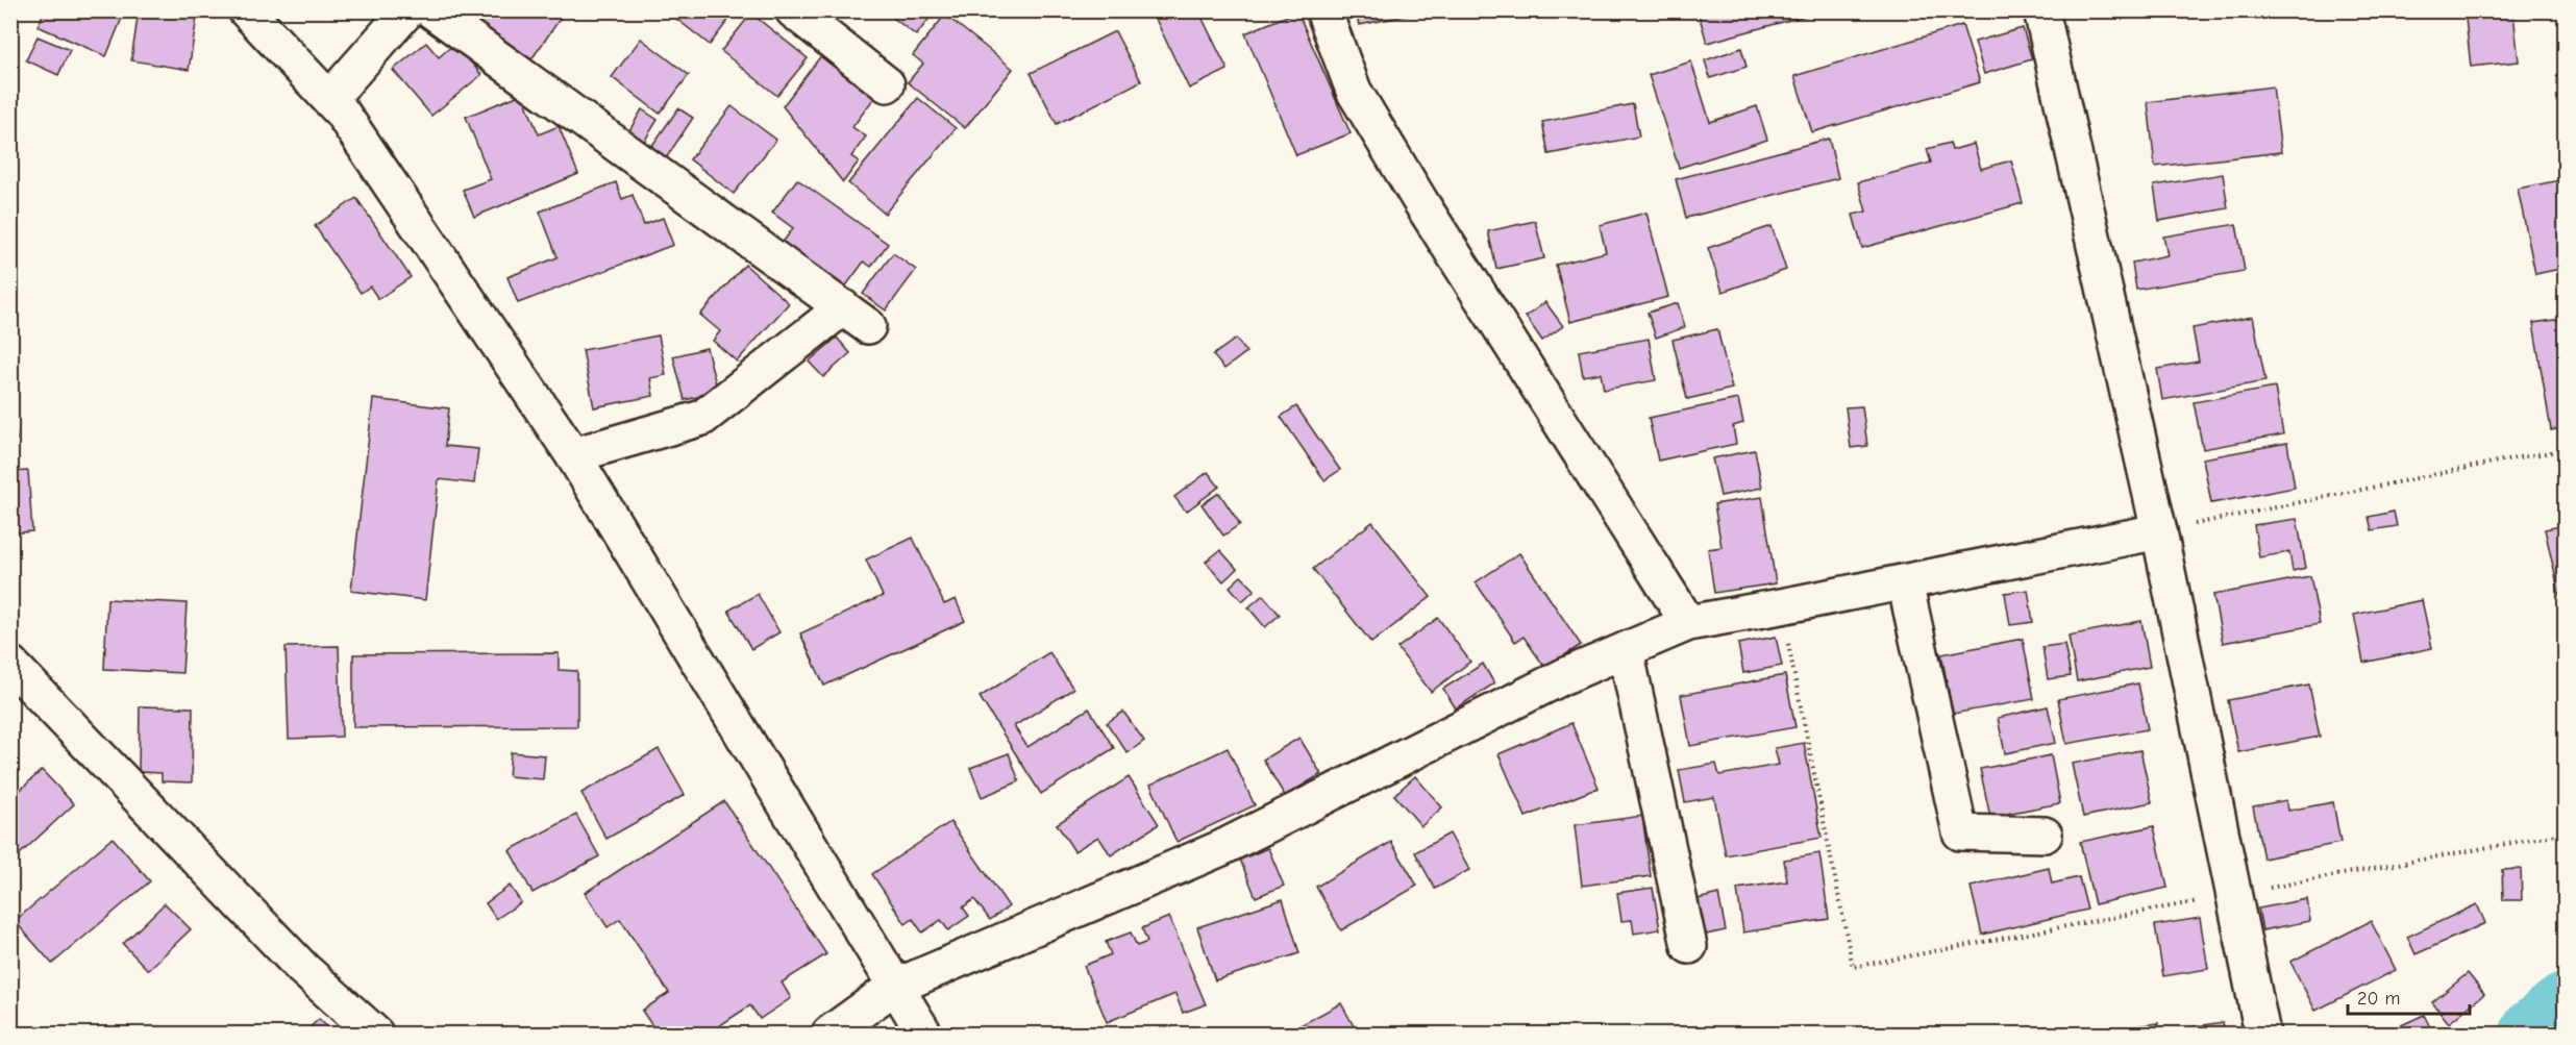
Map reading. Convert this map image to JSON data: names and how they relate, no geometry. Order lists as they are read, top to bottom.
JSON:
{
  "scale_bar": "20 m"
}
